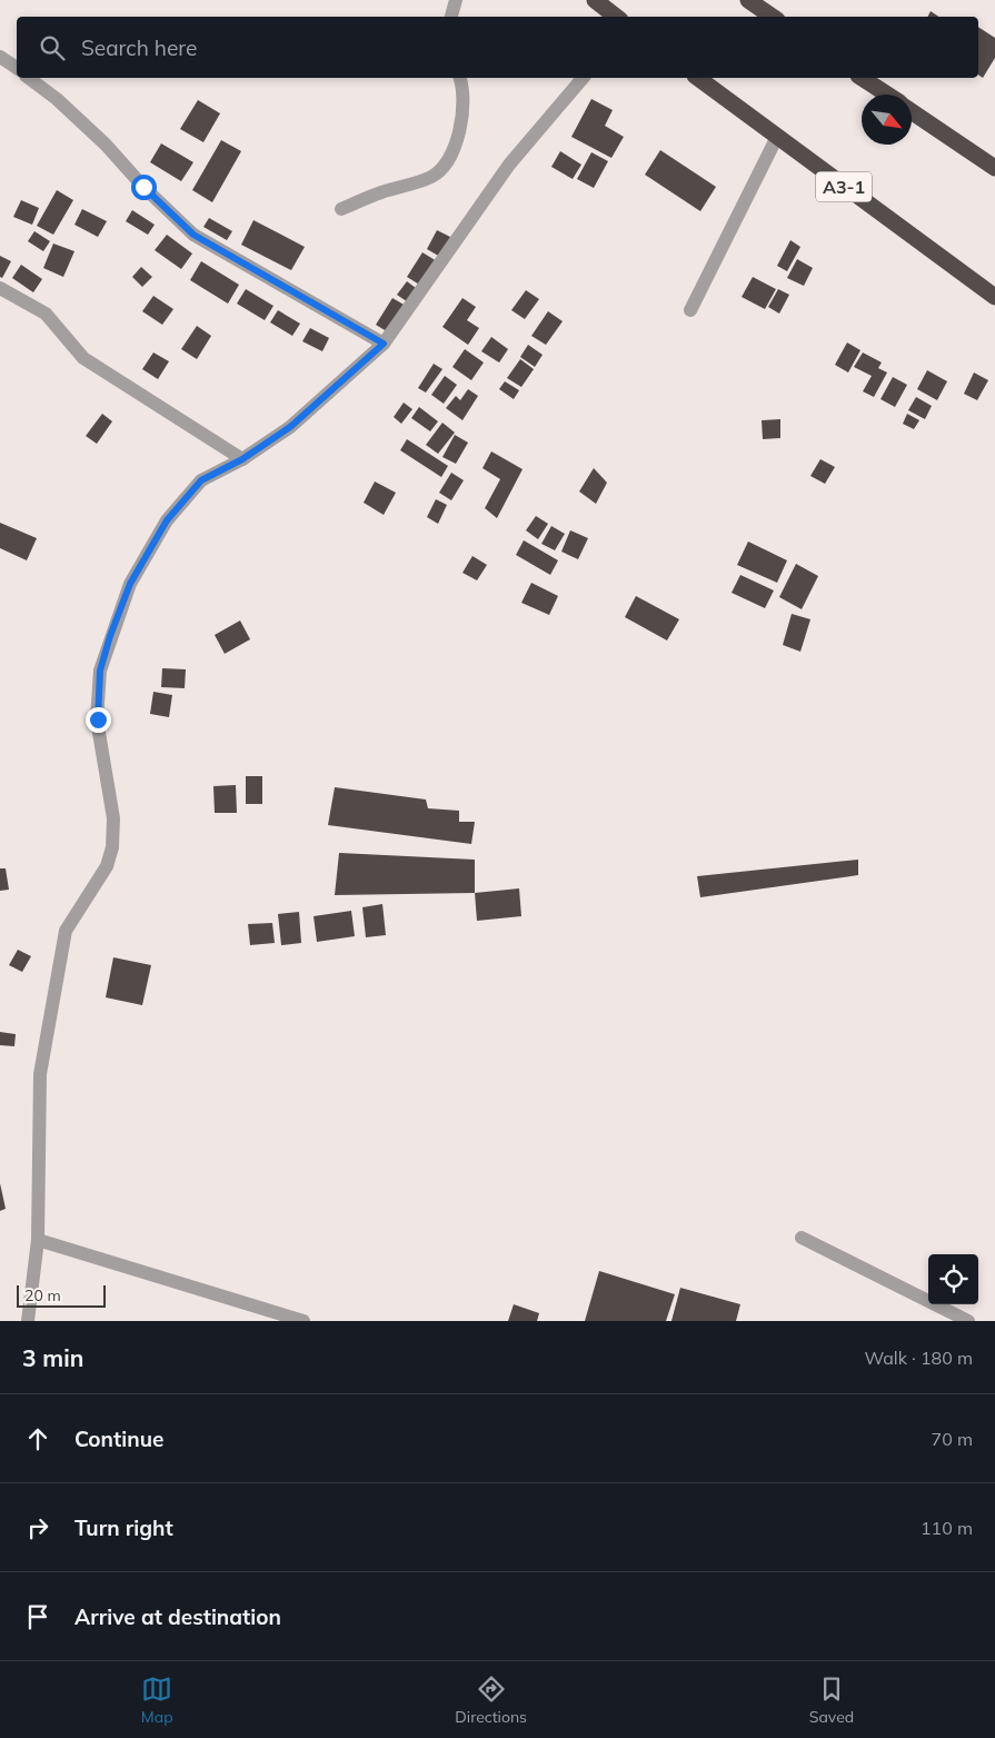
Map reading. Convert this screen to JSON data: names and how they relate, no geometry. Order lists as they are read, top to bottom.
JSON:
{
  "streets": {
    "highway": ["A3-1"]
  },
  "scale_bar": "20 m",
  "north": "bottom right",
  "page": {
    "search": "Search here",
    "scale": "20 m",
    "heading": ["3 min", "Walk · 180 m"],
    "list": [
      ["Continue", "70 m"],
      ["Turn right", "110 m"],
      "Arrive at destination"
    ],
    "nav": ["Map", "Directions", "Saved"]
  }
}
